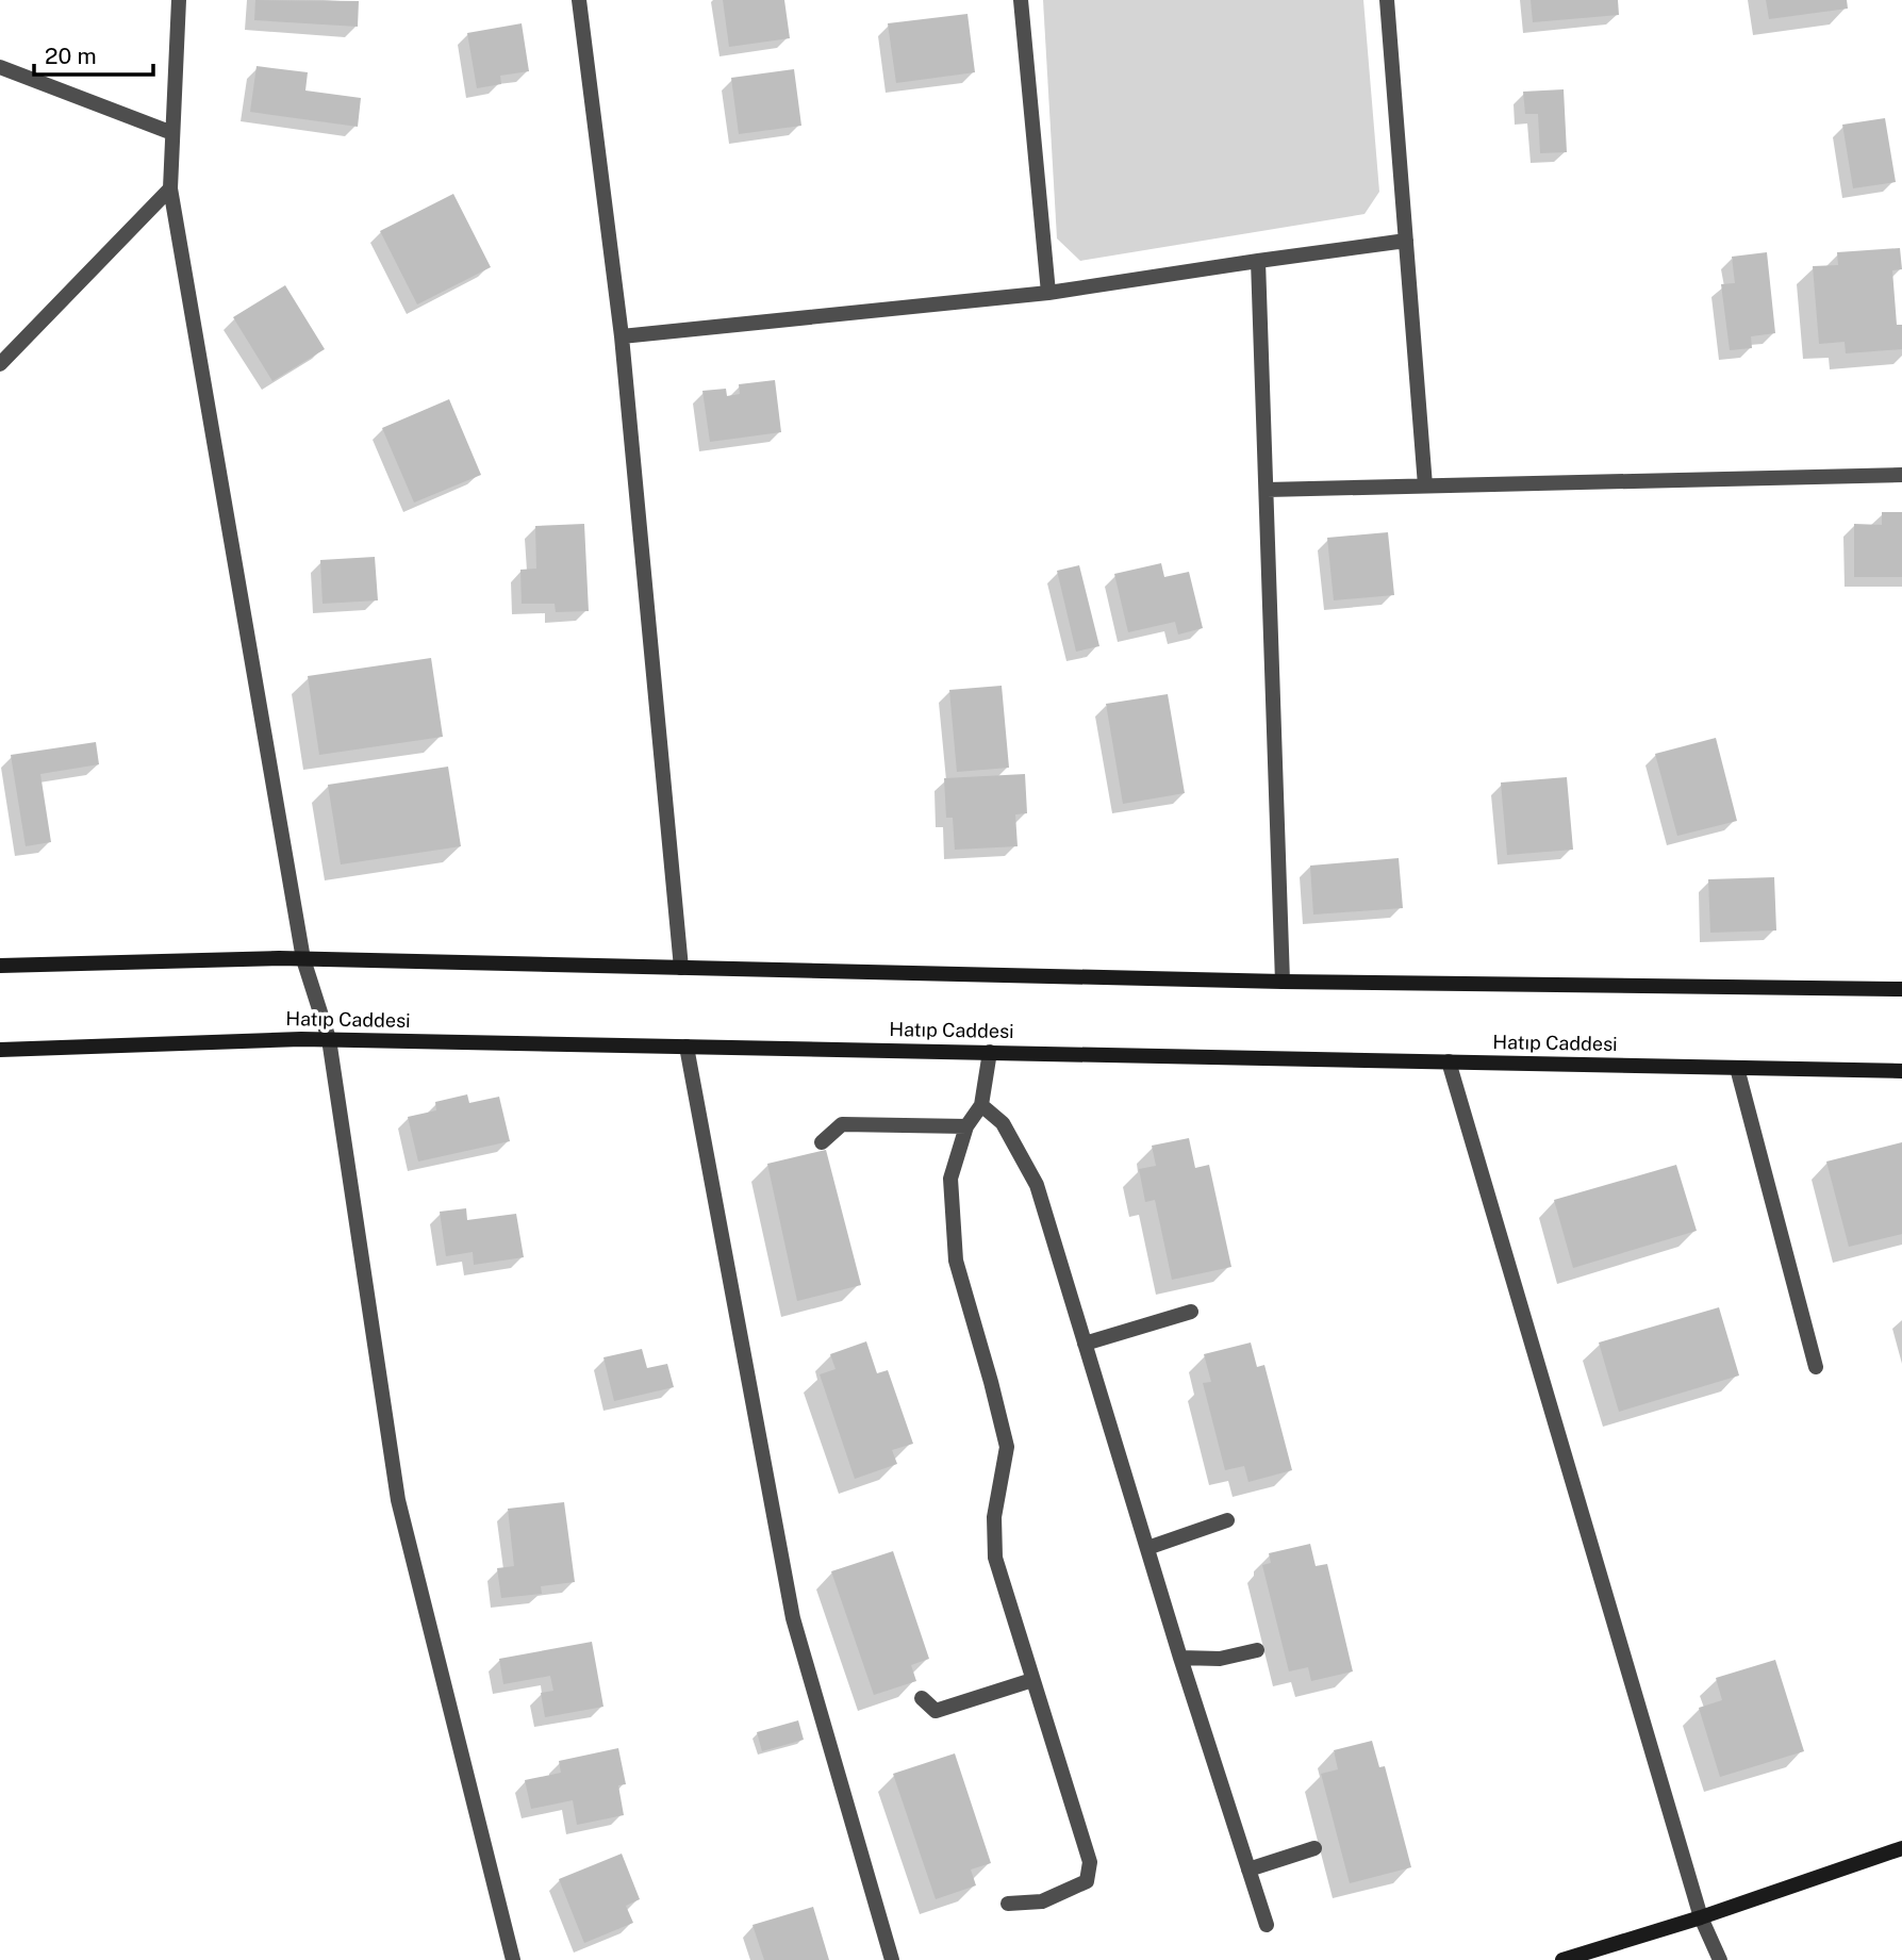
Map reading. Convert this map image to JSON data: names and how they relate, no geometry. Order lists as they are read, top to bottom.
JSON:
{
  "streets": {
    "main road": ["Hatıp Caddesi"]
  },
  "scale_bar": "20 m"
}
